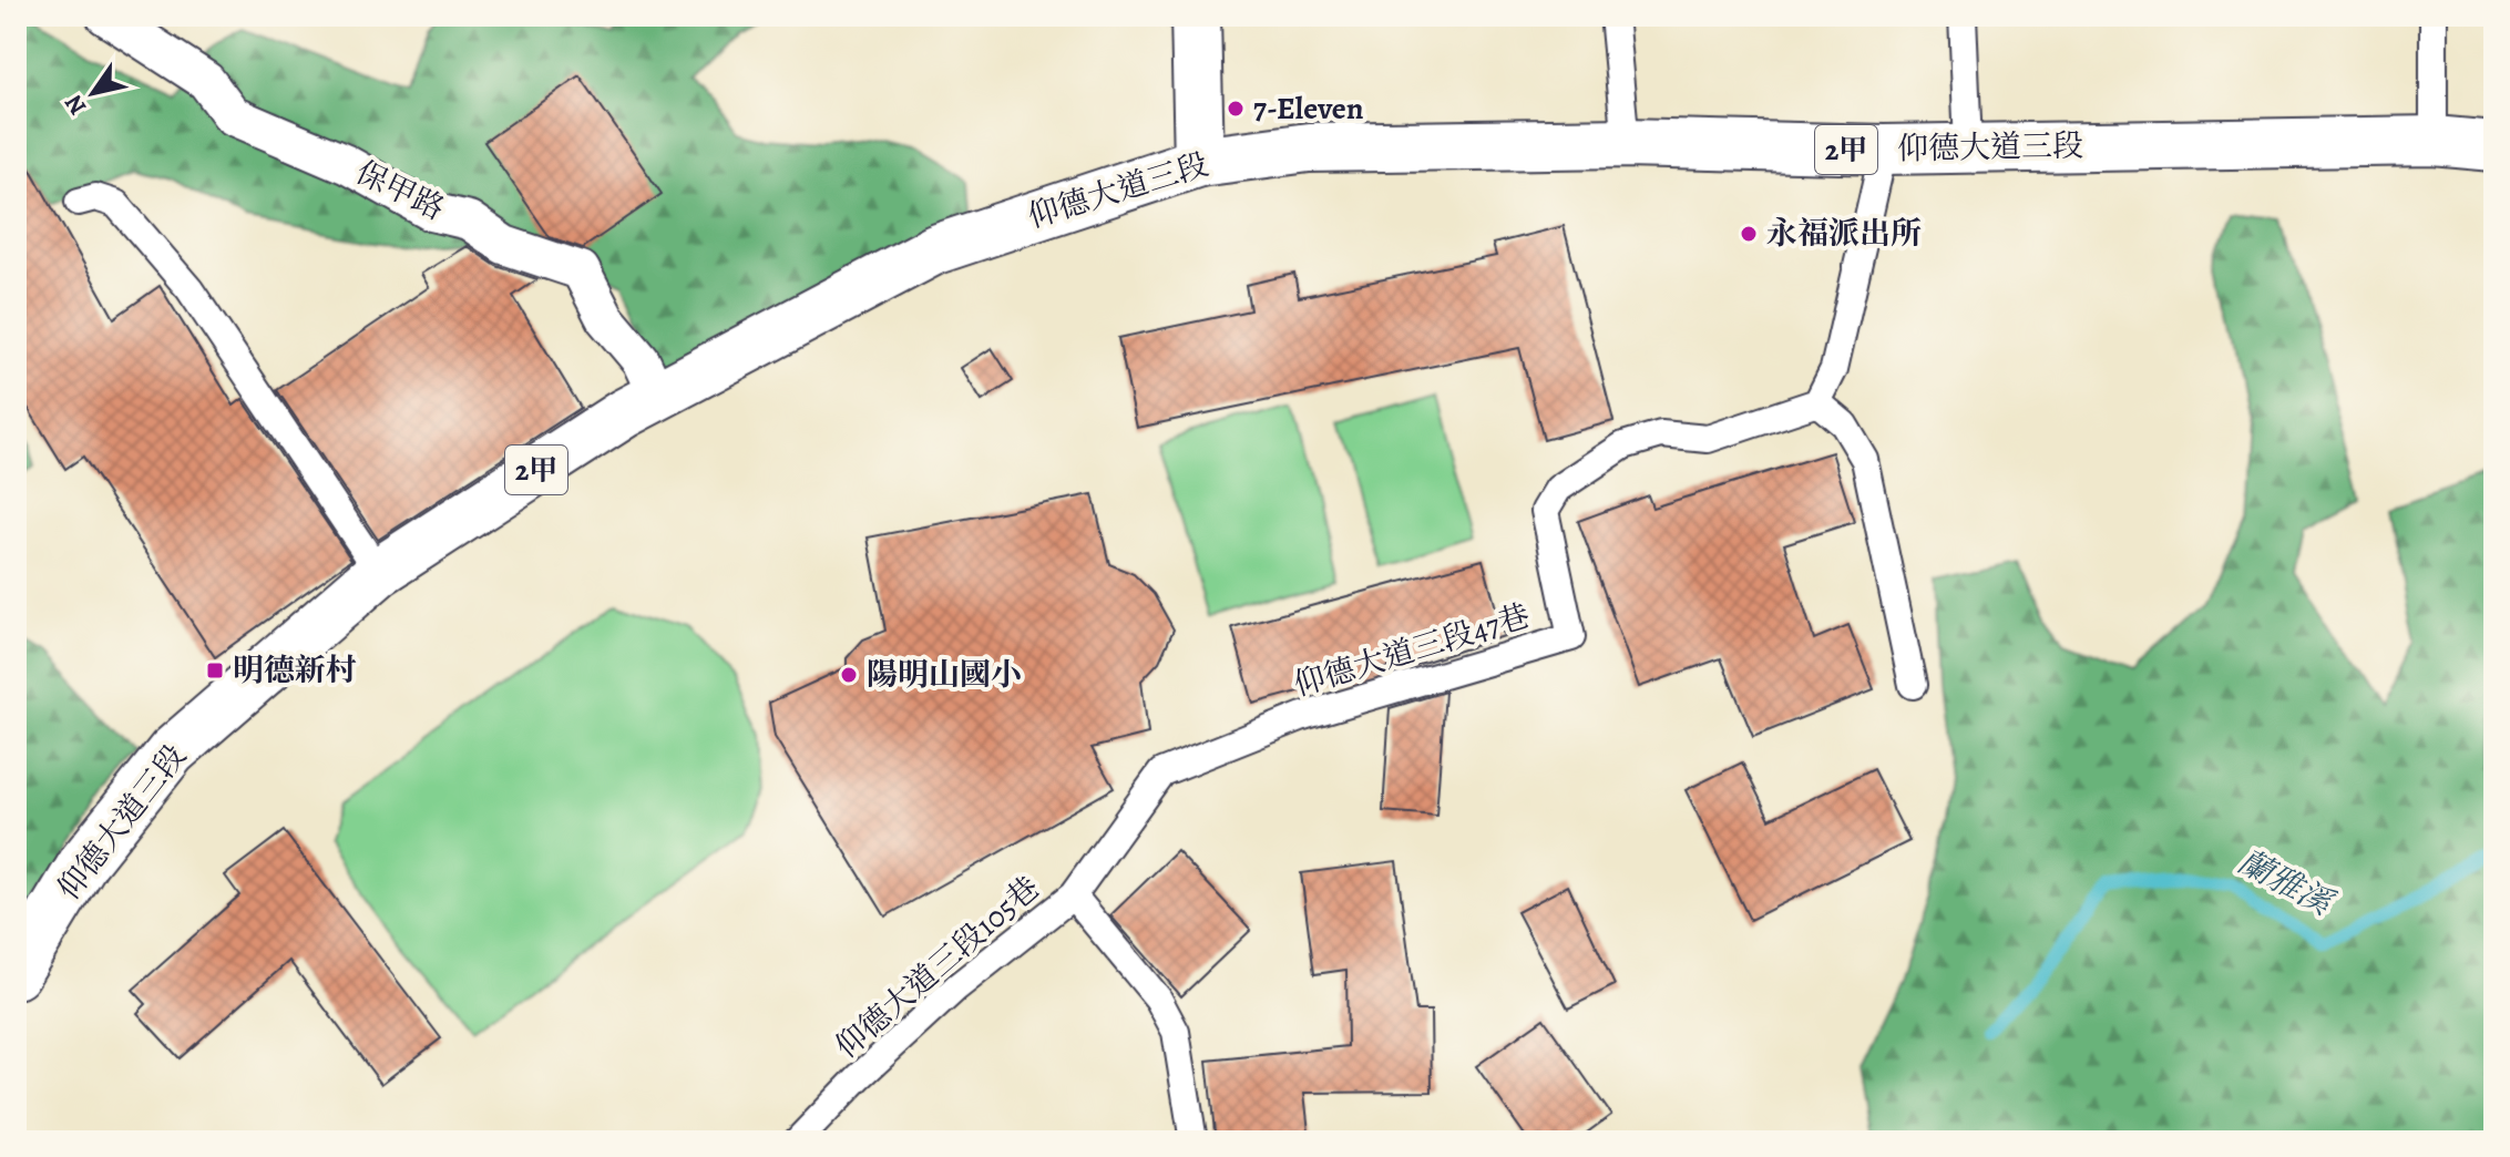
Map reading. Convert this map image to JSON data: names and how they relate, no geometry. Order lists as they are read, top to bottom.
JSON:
{
  "streets": {
    "main road": ["仰德大道三段", "2甲"],
    "street": ["保甲路"],
    "lane": ["仰德大道三段47巷", "仰德大道三段105巷"]
  },
  "crossings": [
    ["仰德大道三段", "保甲路"],
    ["仰德大道三段47巷", "仰德大道三段105巷"]
  ],
  "water": ["蘭雅溪"],
  "places": {
    "other": ["7-Eleven", "永福派出所", "陽明山國小"],
    "transit": ["明德新村"]
  },
  "north": "bottom left"
}
